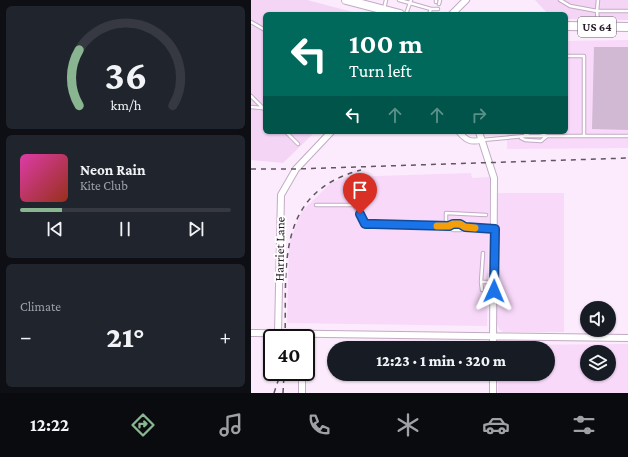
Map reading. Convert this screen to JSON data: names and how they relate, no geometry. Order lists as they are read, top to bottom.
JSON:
{
  "streets": {
    "main road": ["US 64"],
    "street": ["Harriet Lane"]
  },
  "page": {
    "turn": ["100 m", "Turn left"],
    "song": ["Neon Rain", "Kite Club"],
    "tile": "Climate",
    "heat": ["−", "21°", "+"],
    "limit": "40",
    "trip": "12:23 · 1 min · 320 m",
    "tabs": "12:22",
    "gauge": ["36", "km/h"]
  }
}
